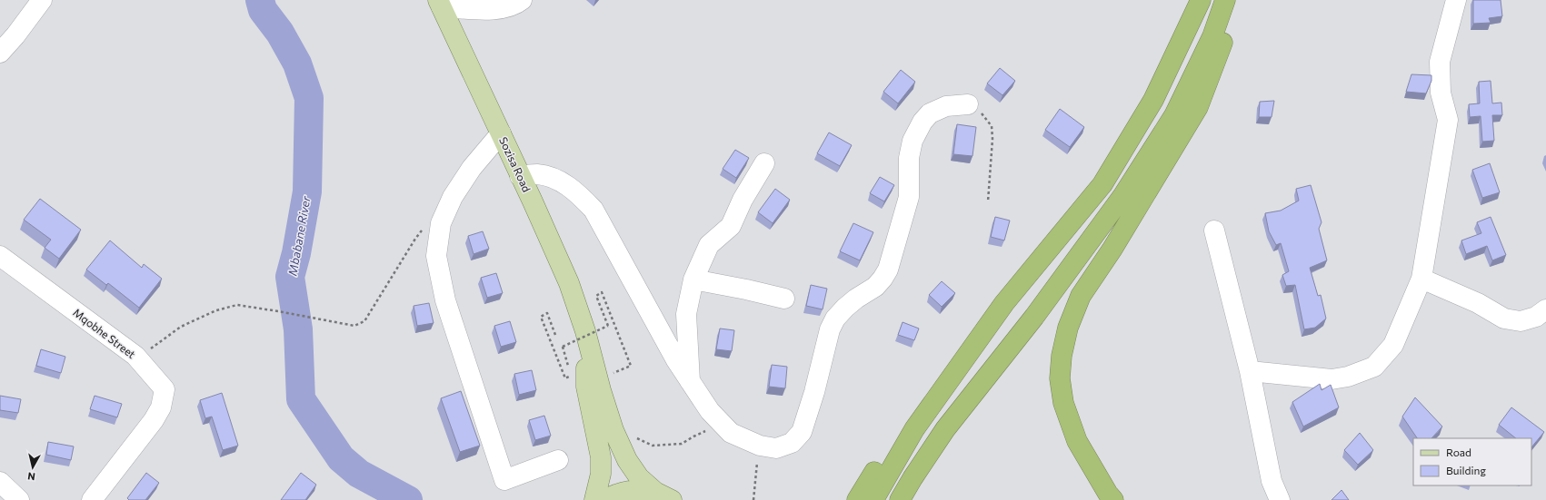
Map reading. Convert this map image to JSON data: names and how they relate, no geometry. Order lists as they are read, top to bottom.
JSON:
{
  "streets": {
    "main road": ["Sozisa Road"],
    "street": ["Mqobhe Street"]
  },
  "water": ["Mbabane River"],
  "legend": ["Road", "Building"],
  "north": "bottom"
}
